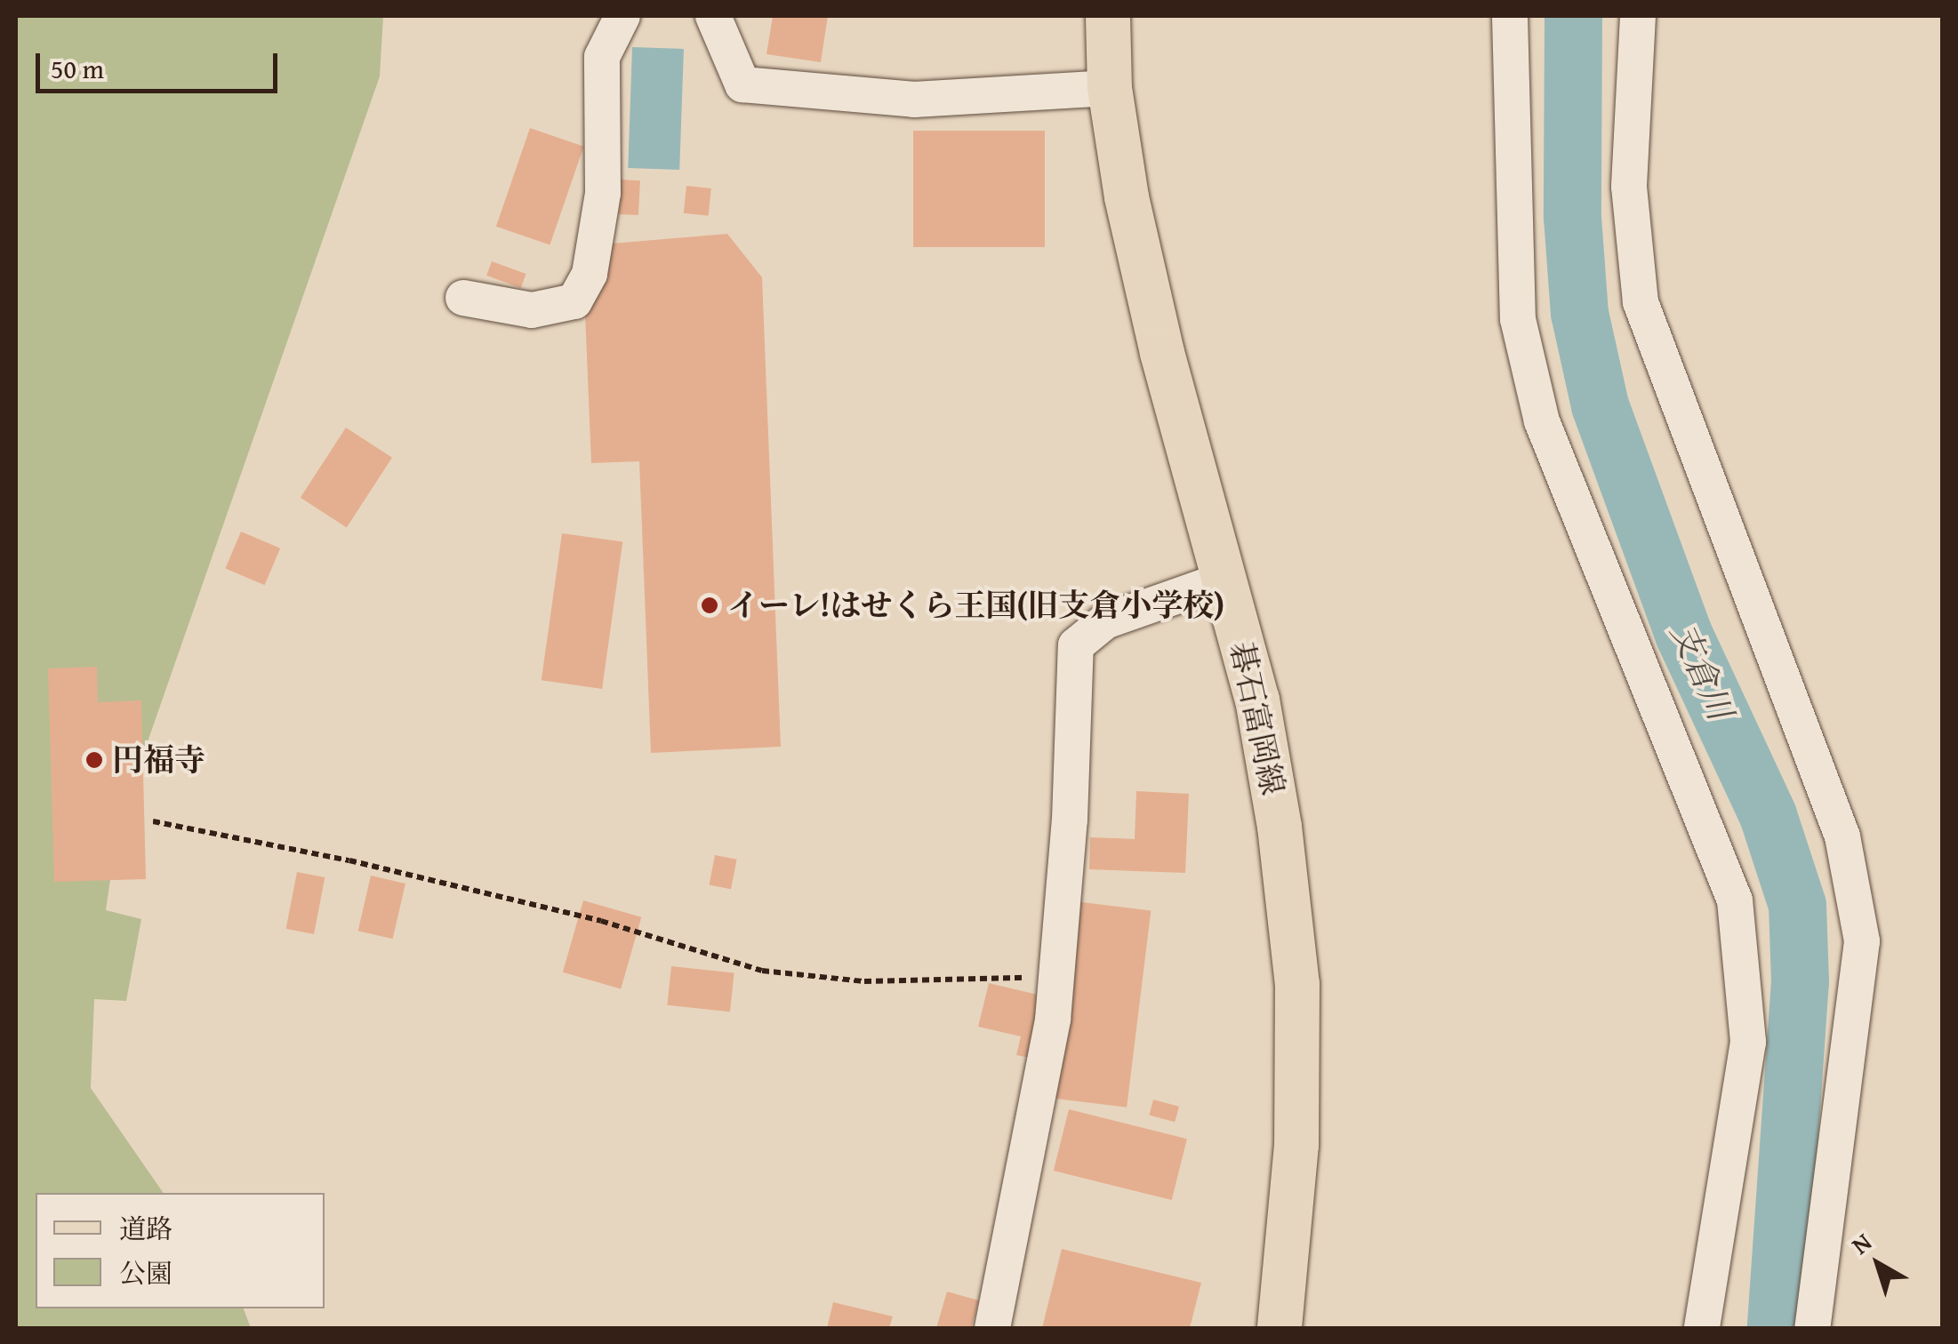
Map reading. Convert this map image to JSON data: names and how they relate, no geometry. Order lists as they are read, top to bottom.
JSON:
{
  "streets": {
    "main road": ["碁石富岡線"]
  },
  "water": ["支倉川"],
  "places": ["イーレ!はせくら王国(旧支倉小学校)", "円福寺"],
  "legend": ["道路", "公園"],
  "scale_bar": "50 m",
  "north": "top left"
}
